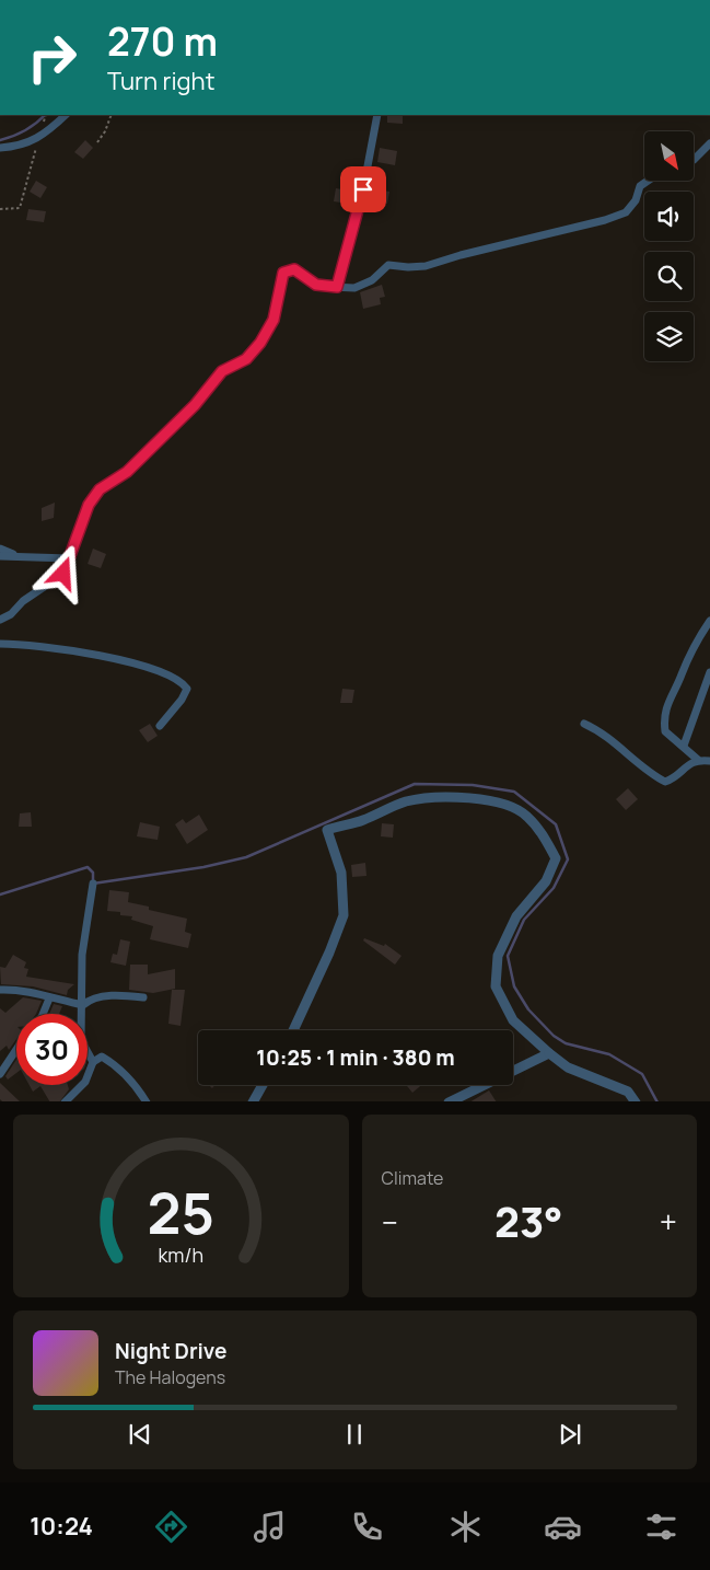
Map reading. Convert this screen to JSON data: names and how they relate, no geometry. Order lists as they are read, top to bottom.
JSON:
{
  "north": "bottom right",
  "page": {
    "turn": ["270 m", "Turn right"],
    "limit": "30",
    "trip": "10:25 · 1 min · 380 m",
    "tile": "Climate",
    "heat": ["−", "23°", "+"],
    "song": ["Night Drive", "The Halogens"],
    "tabs": "10:24",
    "gauge": ["25", "km/h"]
  }
}
